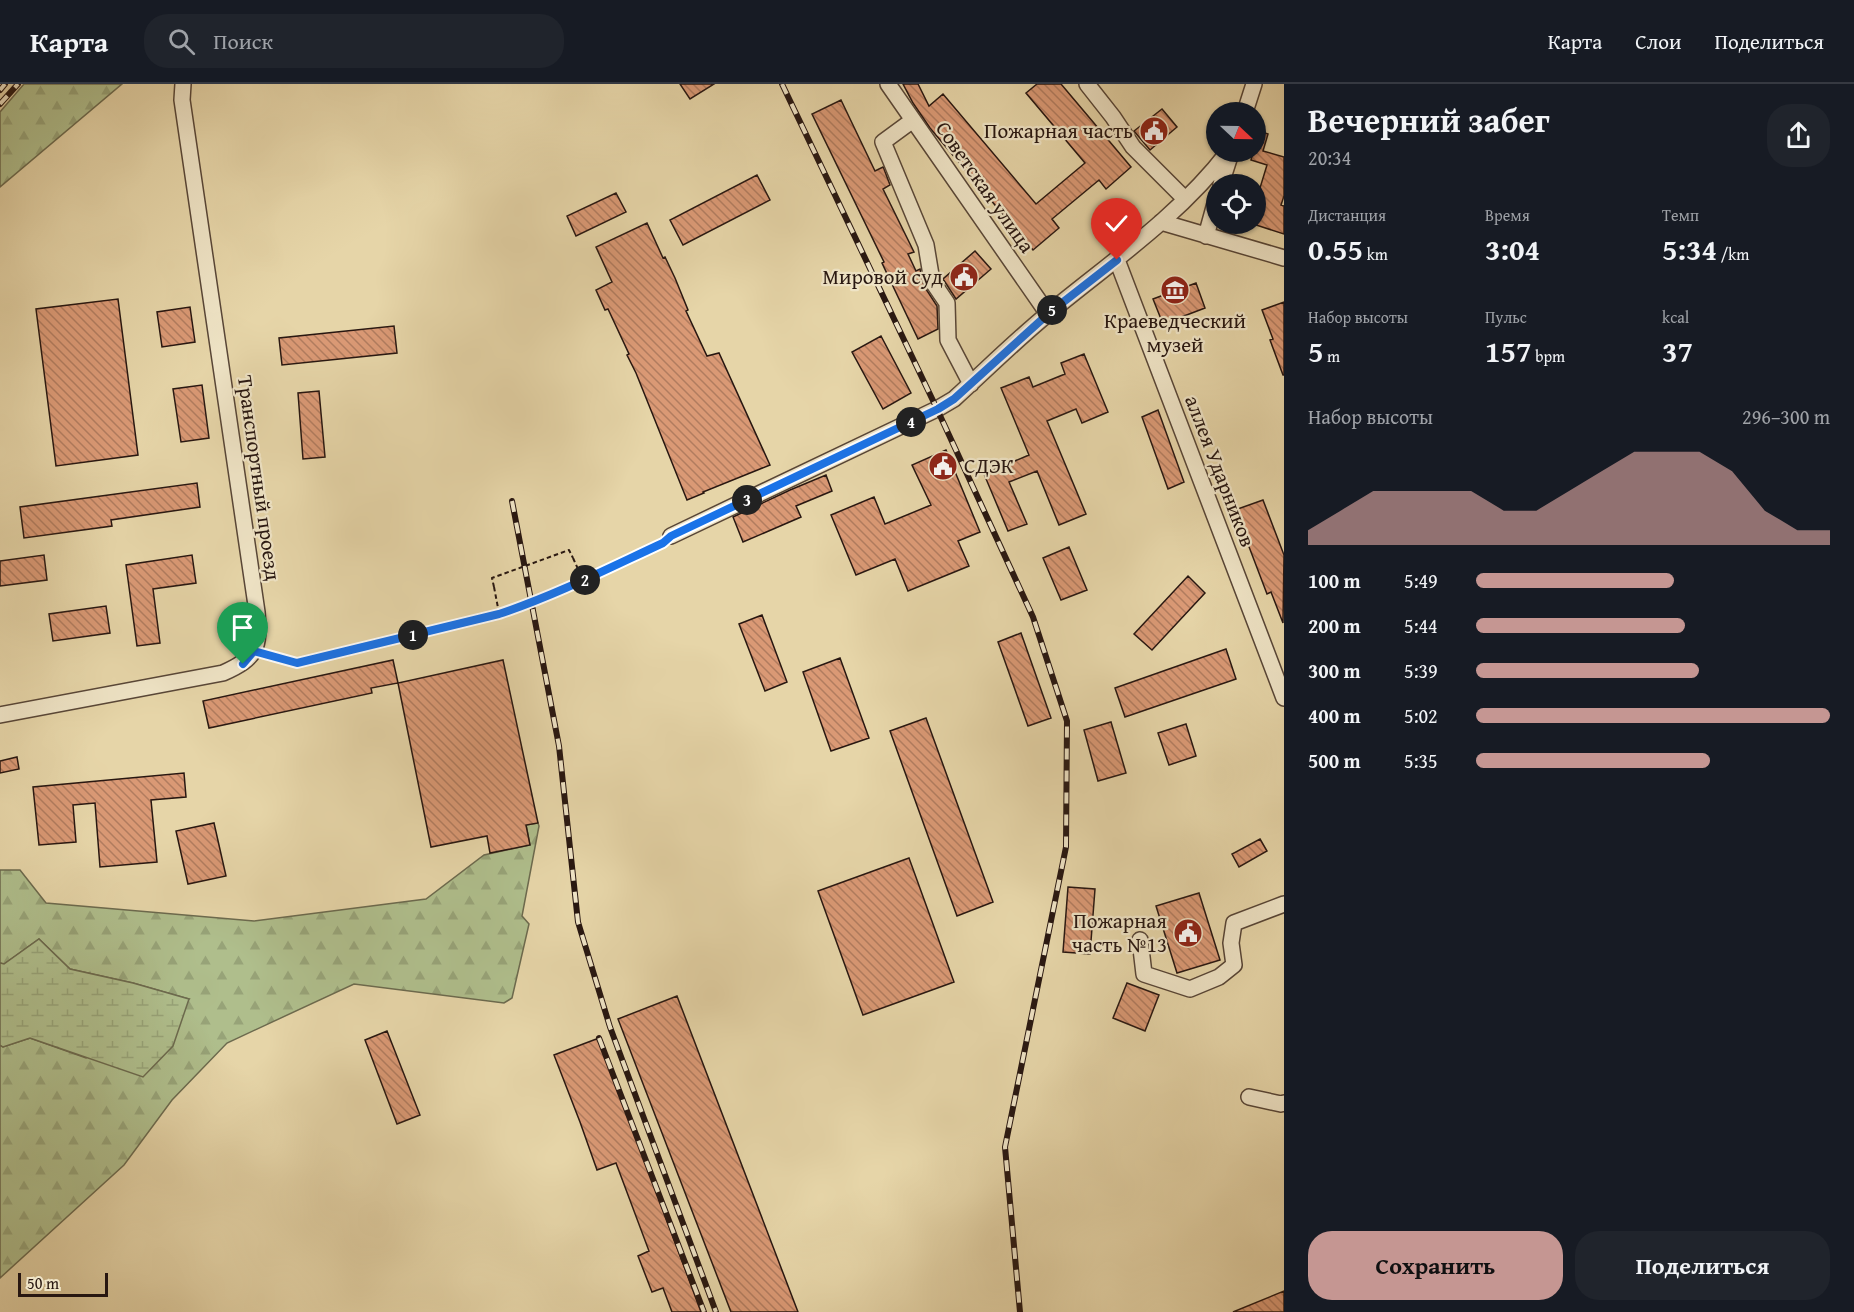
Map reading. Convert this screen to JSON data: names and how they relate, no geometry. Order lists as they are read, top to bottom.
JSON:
{
  "streets": {
    "street": ["Советская улица", "аллея Ударников", "Транспортный проезд"]
  },
  "places": {
    "public building": [
      "Пожарная часть",
      "Мировой суд",
      "СДЭК",
      "Пожарная часть №13"
    ],
    "museum": ["Краеведческий музей"]
  },
  "scale_bar": "50 m",
  "north": "right",
  "page": {
    "header": "Карта",
    "search": "Поиск",
    "nav": ["Карта", "Слои", "Поделиться"],
    "heading": ["Вечерний забег", "20:34"],
    "stats": [
      ["Дистанция", "0.55 km"],
      ["Время", "3:04"],
      ["Темп", "5:34 /km"],
      ["Набор высоты", "5 m"],
      ["Пульс", "157 bpm"],
      ["kcal", "37"]
    ],
    "pins": [
      "5",
      "4",
      "3",
      "2",
      "1"
    ],
    "chart": ["Набор высоты", "296–300 m"],
    "list": [
      {
        "name": "100 m",
        "note": "5:49"
      },
      {
        "name": "200 m",
        "note": "5:44"
      },
      {
        "name": "300 m",
        "note": "5:39"
      },
      {
        "name": "400 m",
        "note": "5:02"
      },
      {
        "name": "500 m",
        "note": "5:35"
      }
    ],
    "buttons": ["Сохранить", "Поделиться"],
    "scale": "50 m"
  }
}
